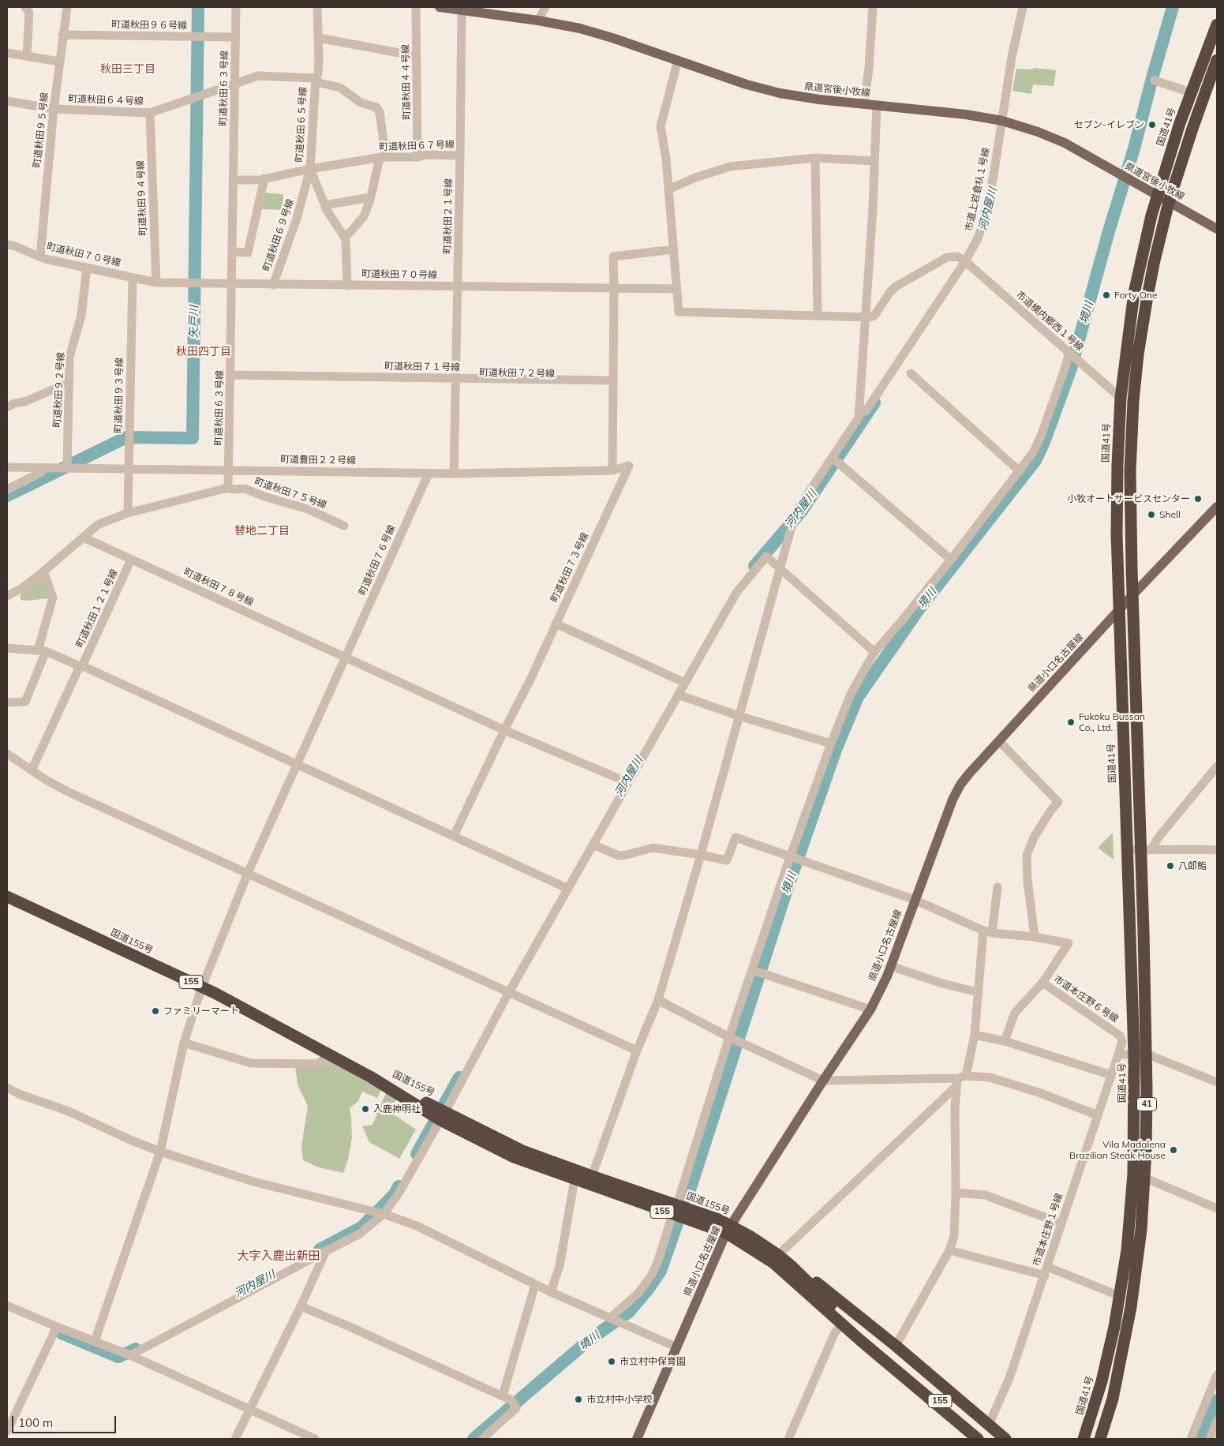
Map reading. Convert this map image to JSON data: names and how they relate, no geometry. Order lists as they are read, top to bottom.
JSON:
{
  "streets": {
    "highway": [
      "国道41号",
      "国道155号",
      "155",
      "41"
    ],
    "main road": ["県道宮後小牧線", "県道小口名古屋線"],
    "street": [
      "町道秋田９６号線",
      "町道秋田４４号線",
      "町道秋田６３号線",
      "町道秋田６４号線",
      "町道秋田６５号線",
      "町道秋田９５号線",
      "町道秋田６７号線",
      "市道上岩倉杁１号線",
      "町道秋田９４号線",
      "町道秋田２１号線",
      "町道秋田６９号線",
      "町道秋田７０号線",
      "市道横内郷西１号線",
      "町道秋田７１号線",
      "町道秋田９２号線",
      "町道秋田９３号線",
      "町道豊田２２号線",
      "町道秋田７５号線",
      "町道秋田７６号線",
      "町道秋田７３号線",
      "町道秋田７８号線",
      "町道秋田１２１号線",
      "市道本庄野６号線",
      "市道本庄野１号線"
    ]
  },
  "crossings": [
    ["町道秋田９６号線", "町道秋田６３号線"],
    ["町道秋田９６号線", "町道秋田９５号線"],
    ["町道秋田４４号線", "町道秋田６７号線"],
    ["町道秋田６３号線", "町道秋田６４号線"],
    ["町道秋田６３号線", "町道秋田６７号線"],
    ["町道秋田６３号線", "町道秋田７０号線"],
    ["町道秋田６３号線", "町道秋田７１号線"],
    ["町道秋田６３号線", "町道豊田２２号線"],
    ["町道秋田６３号線", "町道秋田７５号線"],
    ["県道宮後小牧線", "国道41号"],
    ["県道宮後小牧線", "市道上岩倉杁１号線"],
    ["県道宮後小牧線", "町道秋田２１号線"],
    ["町道秋田６４号線", "町道秋田６５号線"],
    ["町道秋田６４号線", "町道秋田９５号線"],
    ["町道秋田６４号線", "町道秋田６７号線"],
    ["町道秋田６４号線", "町道秋田９４号線"],
    ["町道秋田６５号線", "町道秋田６７号線"],
    ["町道秋田６５号線", "町道秋田６９号線"],
    ["国道41号", "市道横内郷西１号線"],
    ["国道41号", "県道小口名古屋線"],
    ["町道秋田９５号線", "町道秋田７０号線"],
    ["町道秋田６７号線", "町道秋田２１号線"],
    ["町道秋田６７号線", "町道秋田６９号線"],
    ["市道上岩倉杁１号線", "市道横内郷西１号線"],
    ["町道秋田９４号線", "町道秋田７０号線"],
    ["町道秋田２１号線", "町道秋田７０号線"],
    ["町道秋田２１号線", "町道秋田７１号線"],
    ["町道秋田２１号線", "町道豊田２２号線"],
    ["町道秋田６９号線", "町道秋田７０号線"],
    ["町道秋田７０号線", "町道秋田９２号線"],
    ["町道秋田７０号線", "町道秋田９３号線"],
    ["町道秋田９２号線", "町道豊田２２号線"],
    ["町道秋田９３号線", "町道豊田２２号線"],
    ["町道豊田２２号線", "町道秋田７６号線"],
    ["町道豊田２２号線", "町道秋田７３号線"],
    ["町道秋田７６号線", "町道秋田７８号線"],
    ["町道秋田７６号線", "国道155号"],
    ["町道秋田７３号線", "町道秋田７８号線"],
    ["町道秋田７８号線", "町道秋田１２１号線"],
    ["県道小口名古屋線", "国道155号"],
    ["国道155号", "155"],
    ["155", "市道本庄野１号線"],
    ["市道本庄野６号線", "市道本庄野１号線"]
  ],
  "districts": [
    "秋田三丁目",
    "秋田四丁目",
    "替地二丁目",
    "大字入鹿出新田"
  ],
  "water": ["河内屋川", "境川", "矢戸川"],
  "places": [
    "セブン-イレブン",
    "Forty One",
    "小牧オートサービスセンター",
    "Shell",
    "Fukoku Bussan Co., Ltd.",
    "八郎鮨",
    "ファミリーマート",
    "入鹿神明社",
    "Vila Madalena Brazilian Steak House",
    "市立村中保育園",
    "市立村中小学校"
  ],
  "scale_bar": "100 m"
}
